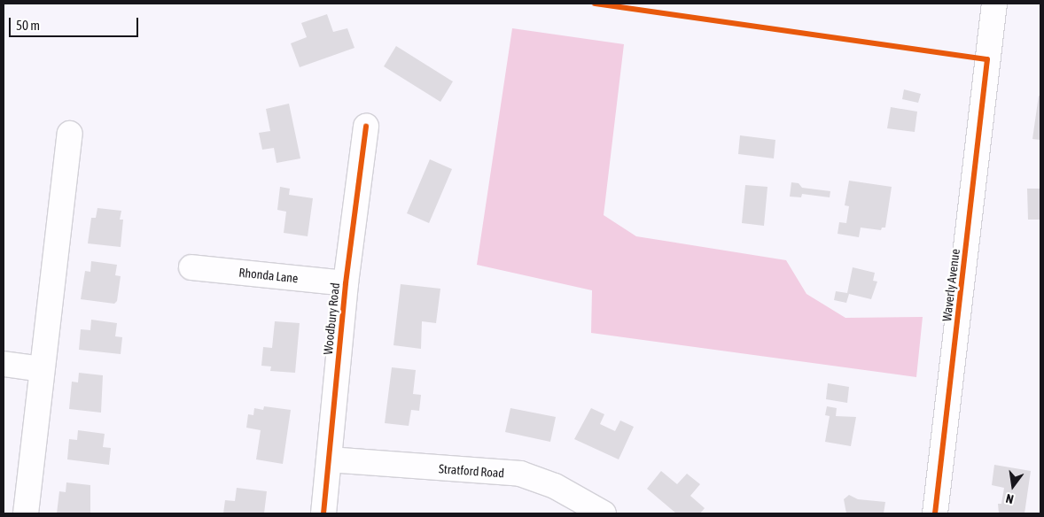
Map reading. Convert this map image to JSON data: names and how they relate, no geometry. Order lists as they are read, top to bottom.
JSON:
{
  "streets": {
    "street": [
      "Rhonda Lane",
      "Waverly Avenue",
      "Woodbury Road",
      "Stratford Road"
    ]
  },
  "crossings": [
    ["Rhonda Lane", "Woodbury Road"],
    ["Woodbury Road", "Stratford Road"]
  ],
  "scale_bar": "50 m",
  "north": "bottom"
}
